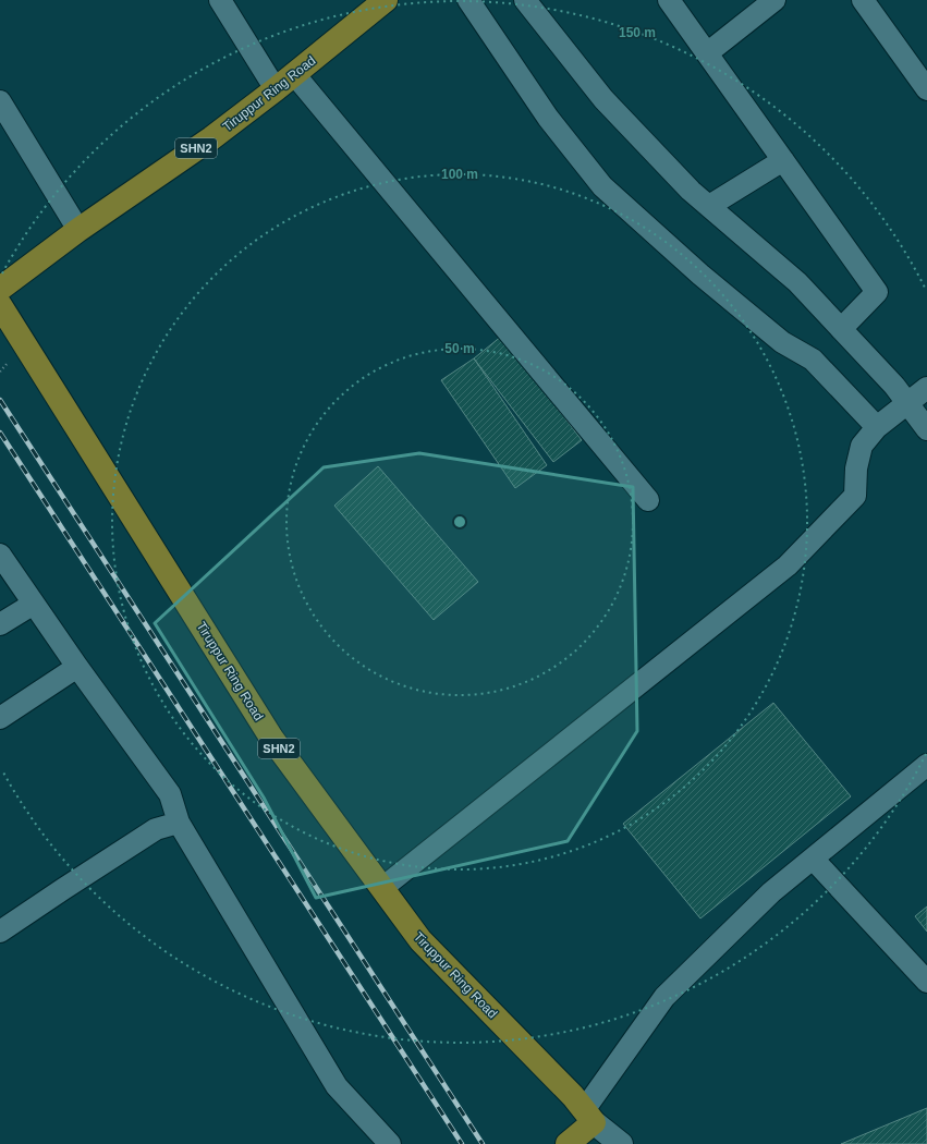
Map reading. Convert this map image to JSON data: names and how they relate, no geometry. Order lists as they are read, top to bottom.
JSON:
{
  "streets": {
    "main road": ["Tiruppur Ring Road", "SHN2"]
  },
  "rings": ["150 m", "100 m", "50 m"]
}
